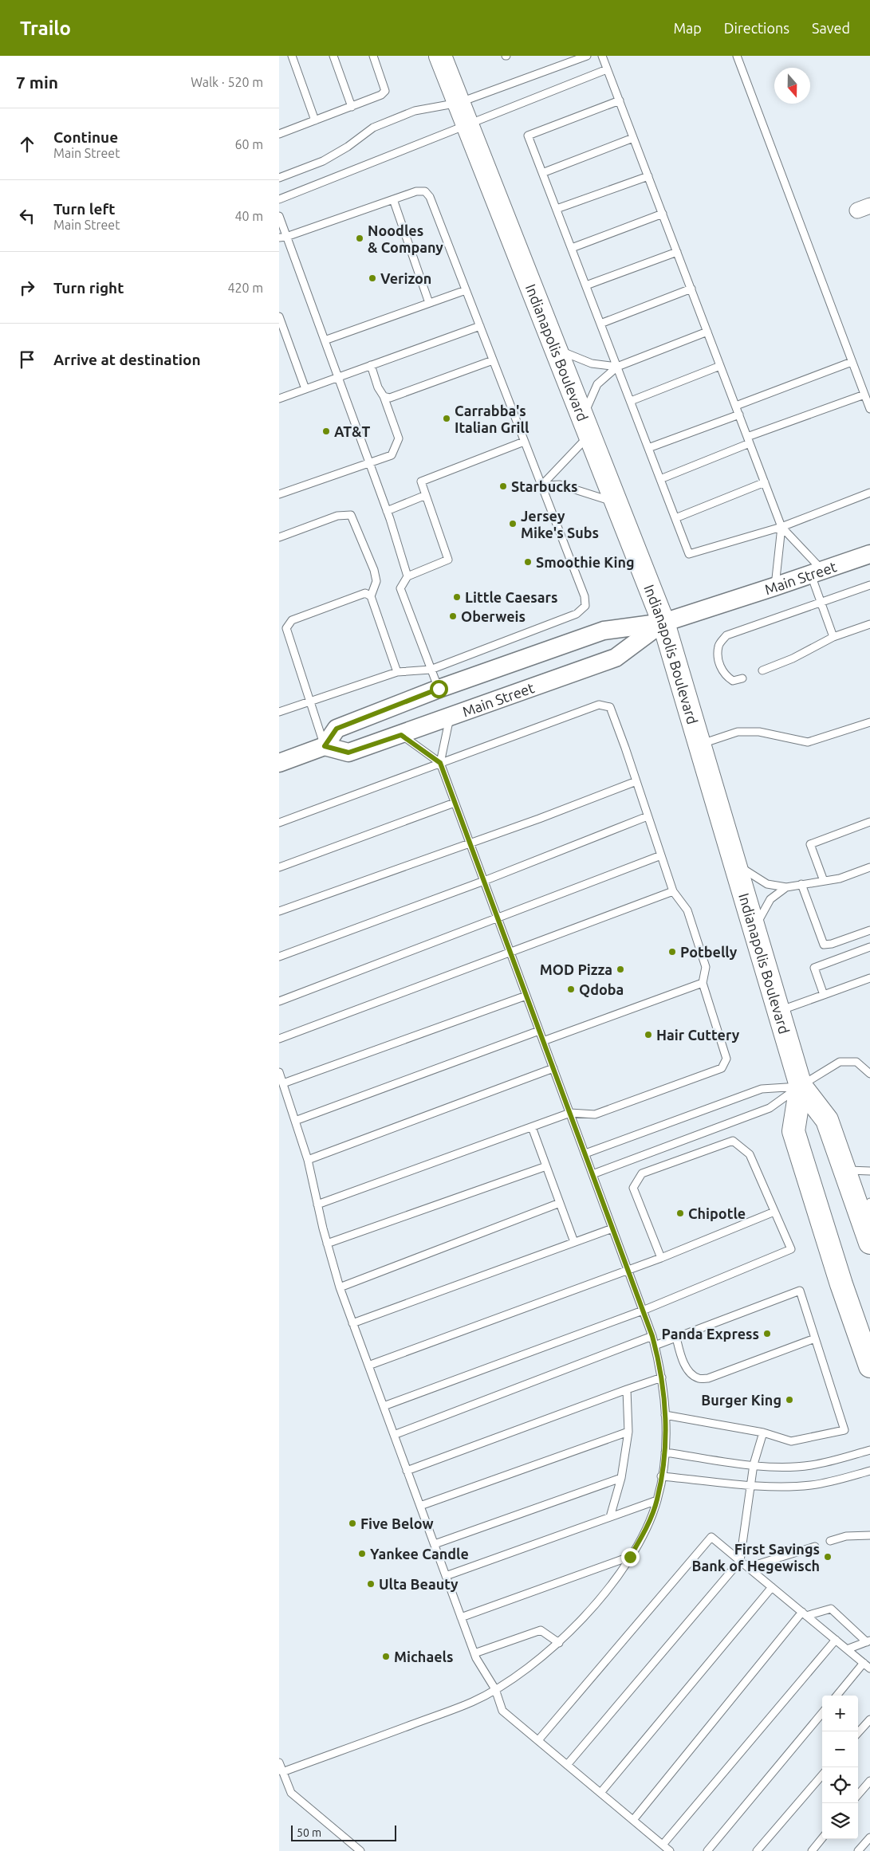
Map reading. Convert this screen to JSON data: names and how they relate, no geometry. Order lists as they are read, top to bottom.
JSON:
{
  "streets": {
    "highway": ["Indianapolis Boulevard"],
    "street": ["Main Street"]
  },
  "crossings": [
    ["Indianapolis Boulevard", "Main Street"]
  ],
  "places": [
    "Noodles & Company",
    "Verizon",
    "Carrabba's Italian Grill",
    "AT&T",
    "Starbucks",
    "Jersey Mike's Subs",
    "Smoothie King",
    "Little Caesars",
    "Oberweis",
    "Potbelly",
    "MOD Pizza",
    "Qdoba",
    "Hair Cuttery",
    "Chipotle",
    "Panda Express",
    "Burger King",
    "Five Below",
    "Yankee Candle",
    "First Savings Bank of Hegewisch",
    "Ulta Beauty",
    "Michaels"
  ],
  "scale_bar": "50 m",
  "north": "bottom",
  "page": {
    "header": "Trailo",
    "nav": ["Map", "Directions", "Saved"],
    "heading": ["7 min", "Walk · 520 m"],
    "list": [
      ["Continue", "Main Street", "60 m"],
      ["Turn left", "Main Street", "40 m"],
      ["Turn right", "420 m"],
      "Arrive at destination"
    ],
    "map_buttons": ["+", "−"],
    "scale": "50 m"
  }
}
